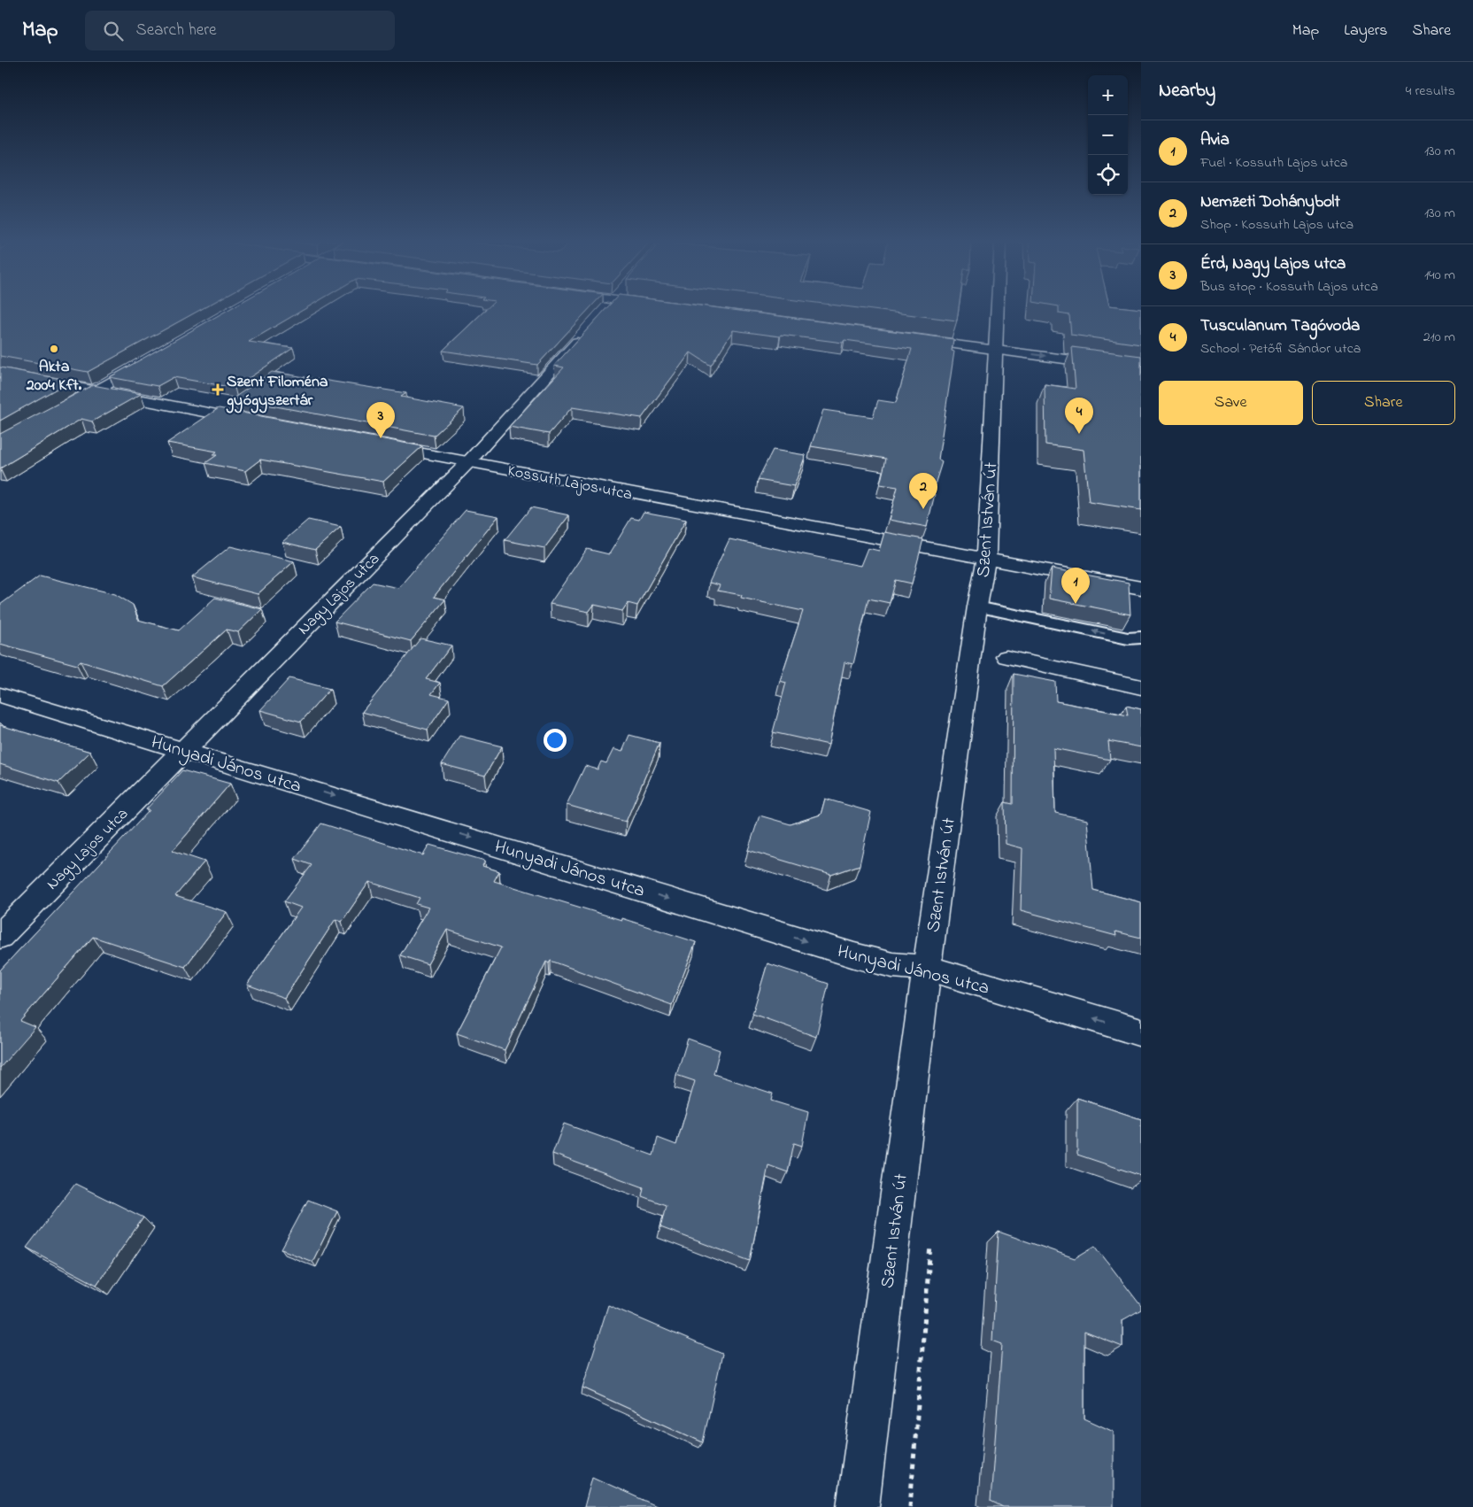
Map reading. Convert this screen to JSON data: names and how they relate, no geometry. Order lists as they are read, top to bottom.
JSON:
{
  "streets": {
    "street": [
      "Kossuth Lajos utca",
      "Szent István út",
      "Nagy Lajos utca",
      "Hunyadi János utca"
    ]
  },
  "crossings": [
    ["Kossuth Lajos utca", "Szent István út"],
    ["Kossuth Lajos utca", "Nagy Lajos utca"],
    ["Szent István út", "Hunyadi János utca"],
    ["Nagy Lajos utca", "Hunyadi János utca"]
  ],
  "places": {
    "other": ["Akta 2004 Kft."],
    "health": ["Szent Filoména gyógyszertár"]
  },
  "page": {
    "header": "Map",
    "search": "Search here",
    "nav": ["Map", "Layers", "Share"],
    "heading": ["Nearby", "4 results"],
    "map_buttons": ["+", "−"],
    "list": [
      {
        "mark": "1",
        "name": "Avia",
        "note": "Fuel · Kossuth Lajos utca",
        "value": "130 m"
      },
      {
        "mark": "2",
        "name": "Nemzeti Dohánybolt",
        "note": "Shop · Kossuth Lajos utca",
        "value": "130 m"
      },
      {
        "mark": "3",
        "name": "Érd, Nagy Lajos utca",
        "note": "Bus stop · Kossuth Lajos utca",
        "value": "140 m"
      },
      {
        "mark": "4",
        "name": "Tusculanum Tagóvoda",
        "note": "School · Petőfi Sándor utca",
        "value": "210 m"
      }
    ],
    "buttons": ["Save", "Share"],
    "pins": [
      "4",
      "3",
      "2",
      "1"
    ]
  }
}
